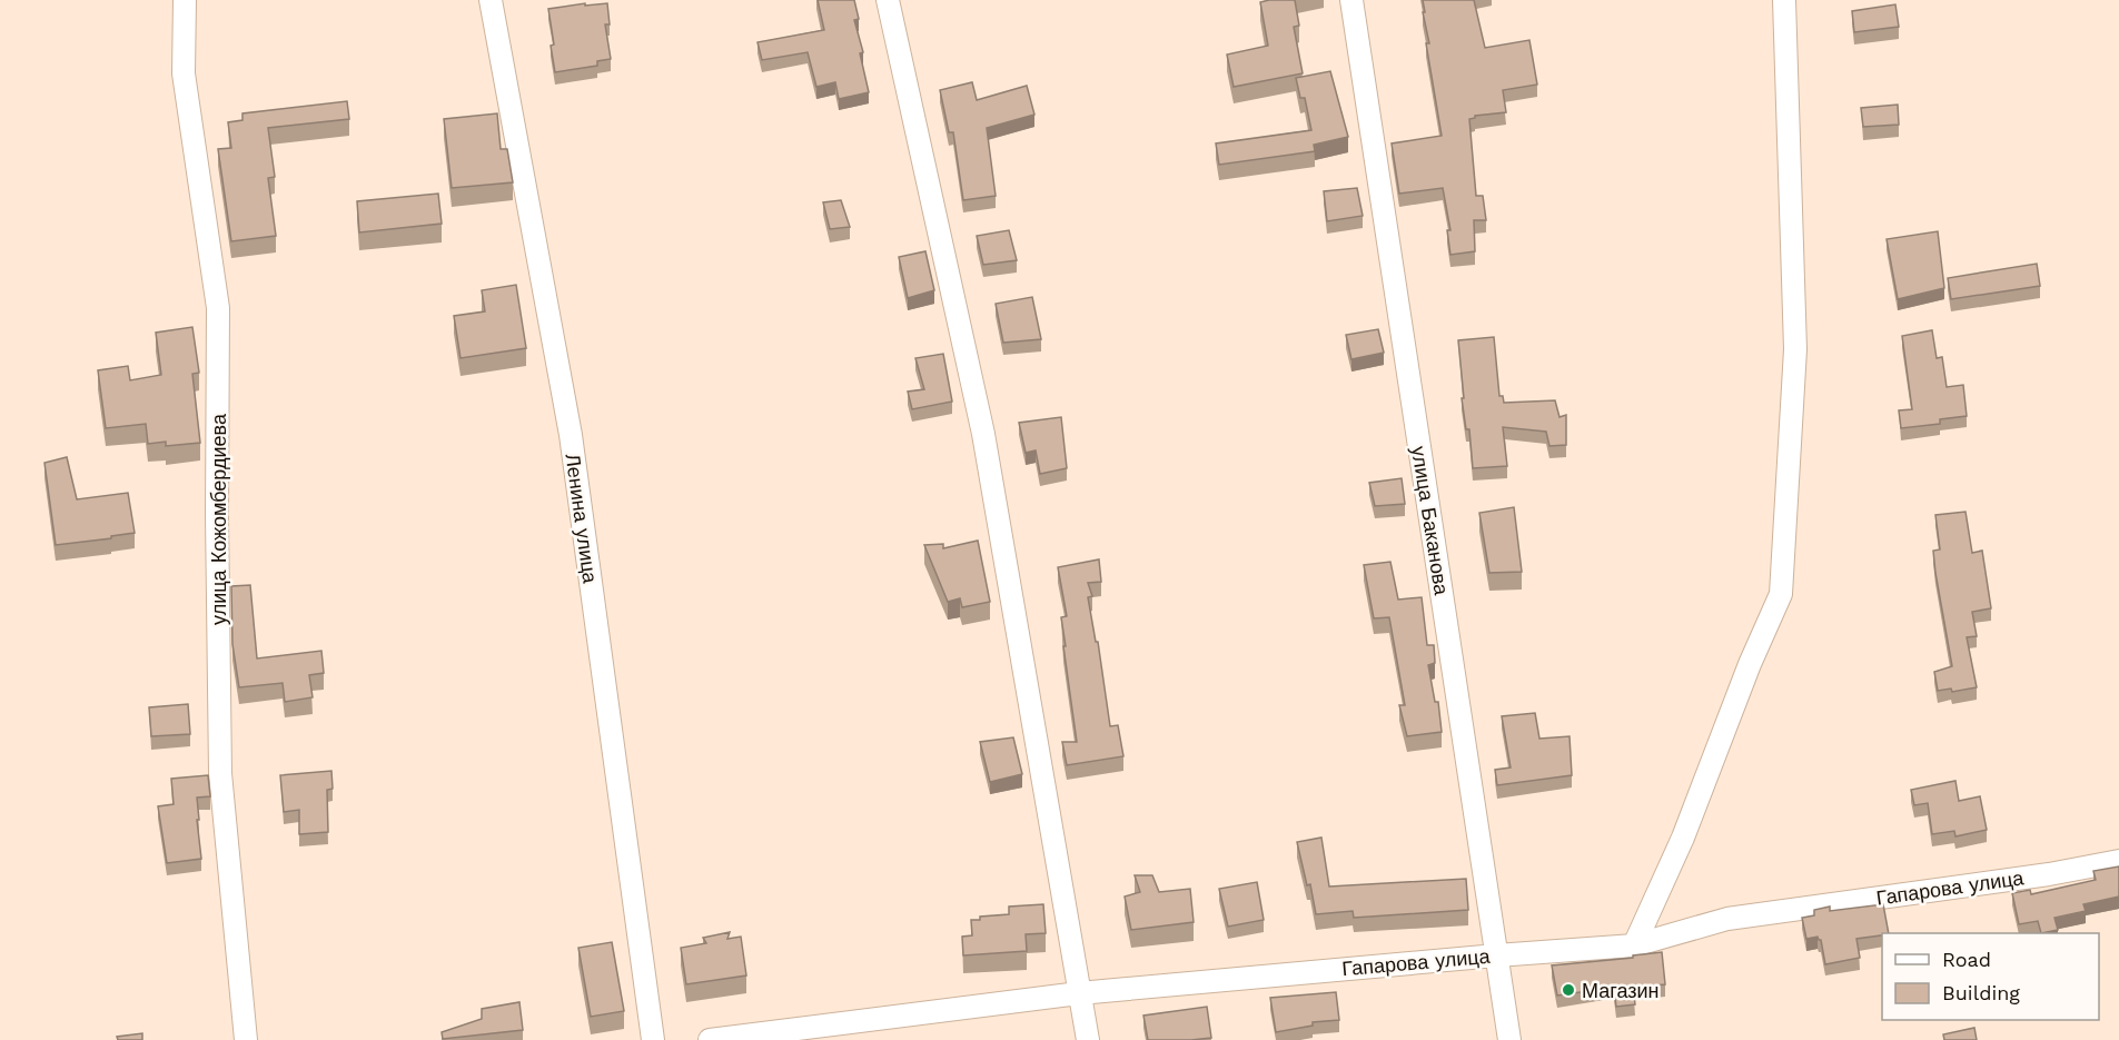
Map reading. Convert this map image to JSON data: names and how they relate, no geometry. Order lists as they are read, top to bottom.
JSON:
{
  "streets": {
    "street": [
      "Ленина улица",
      "улица Кожомбердиева",
      "улица Баканова",
      "Гапарова улица"
    ]
  },
  "crossings": [
    ["улица Баканова", "Гапарова улица"]
  ],
  "places": ["Магазин"],
  "legend": ["Road", "Building"]
}
